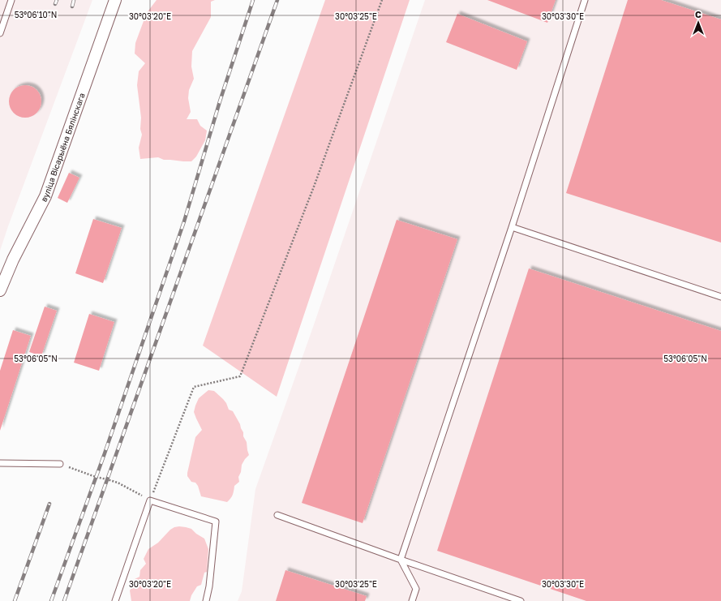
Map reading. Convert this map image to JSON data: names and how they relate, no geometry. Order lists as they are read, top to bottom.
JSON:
{
  "streets": {
    "street": ["вуліца Вісарыёна Бялінскага"]
  },
  "north": "top",
  "coordinates": [
    "53°06'10\"N",
    "30°03'20\"E",
    "30°03'25\"E",
    "30°03'30\"E",
    "53°06'05\"N"
  ]
}
